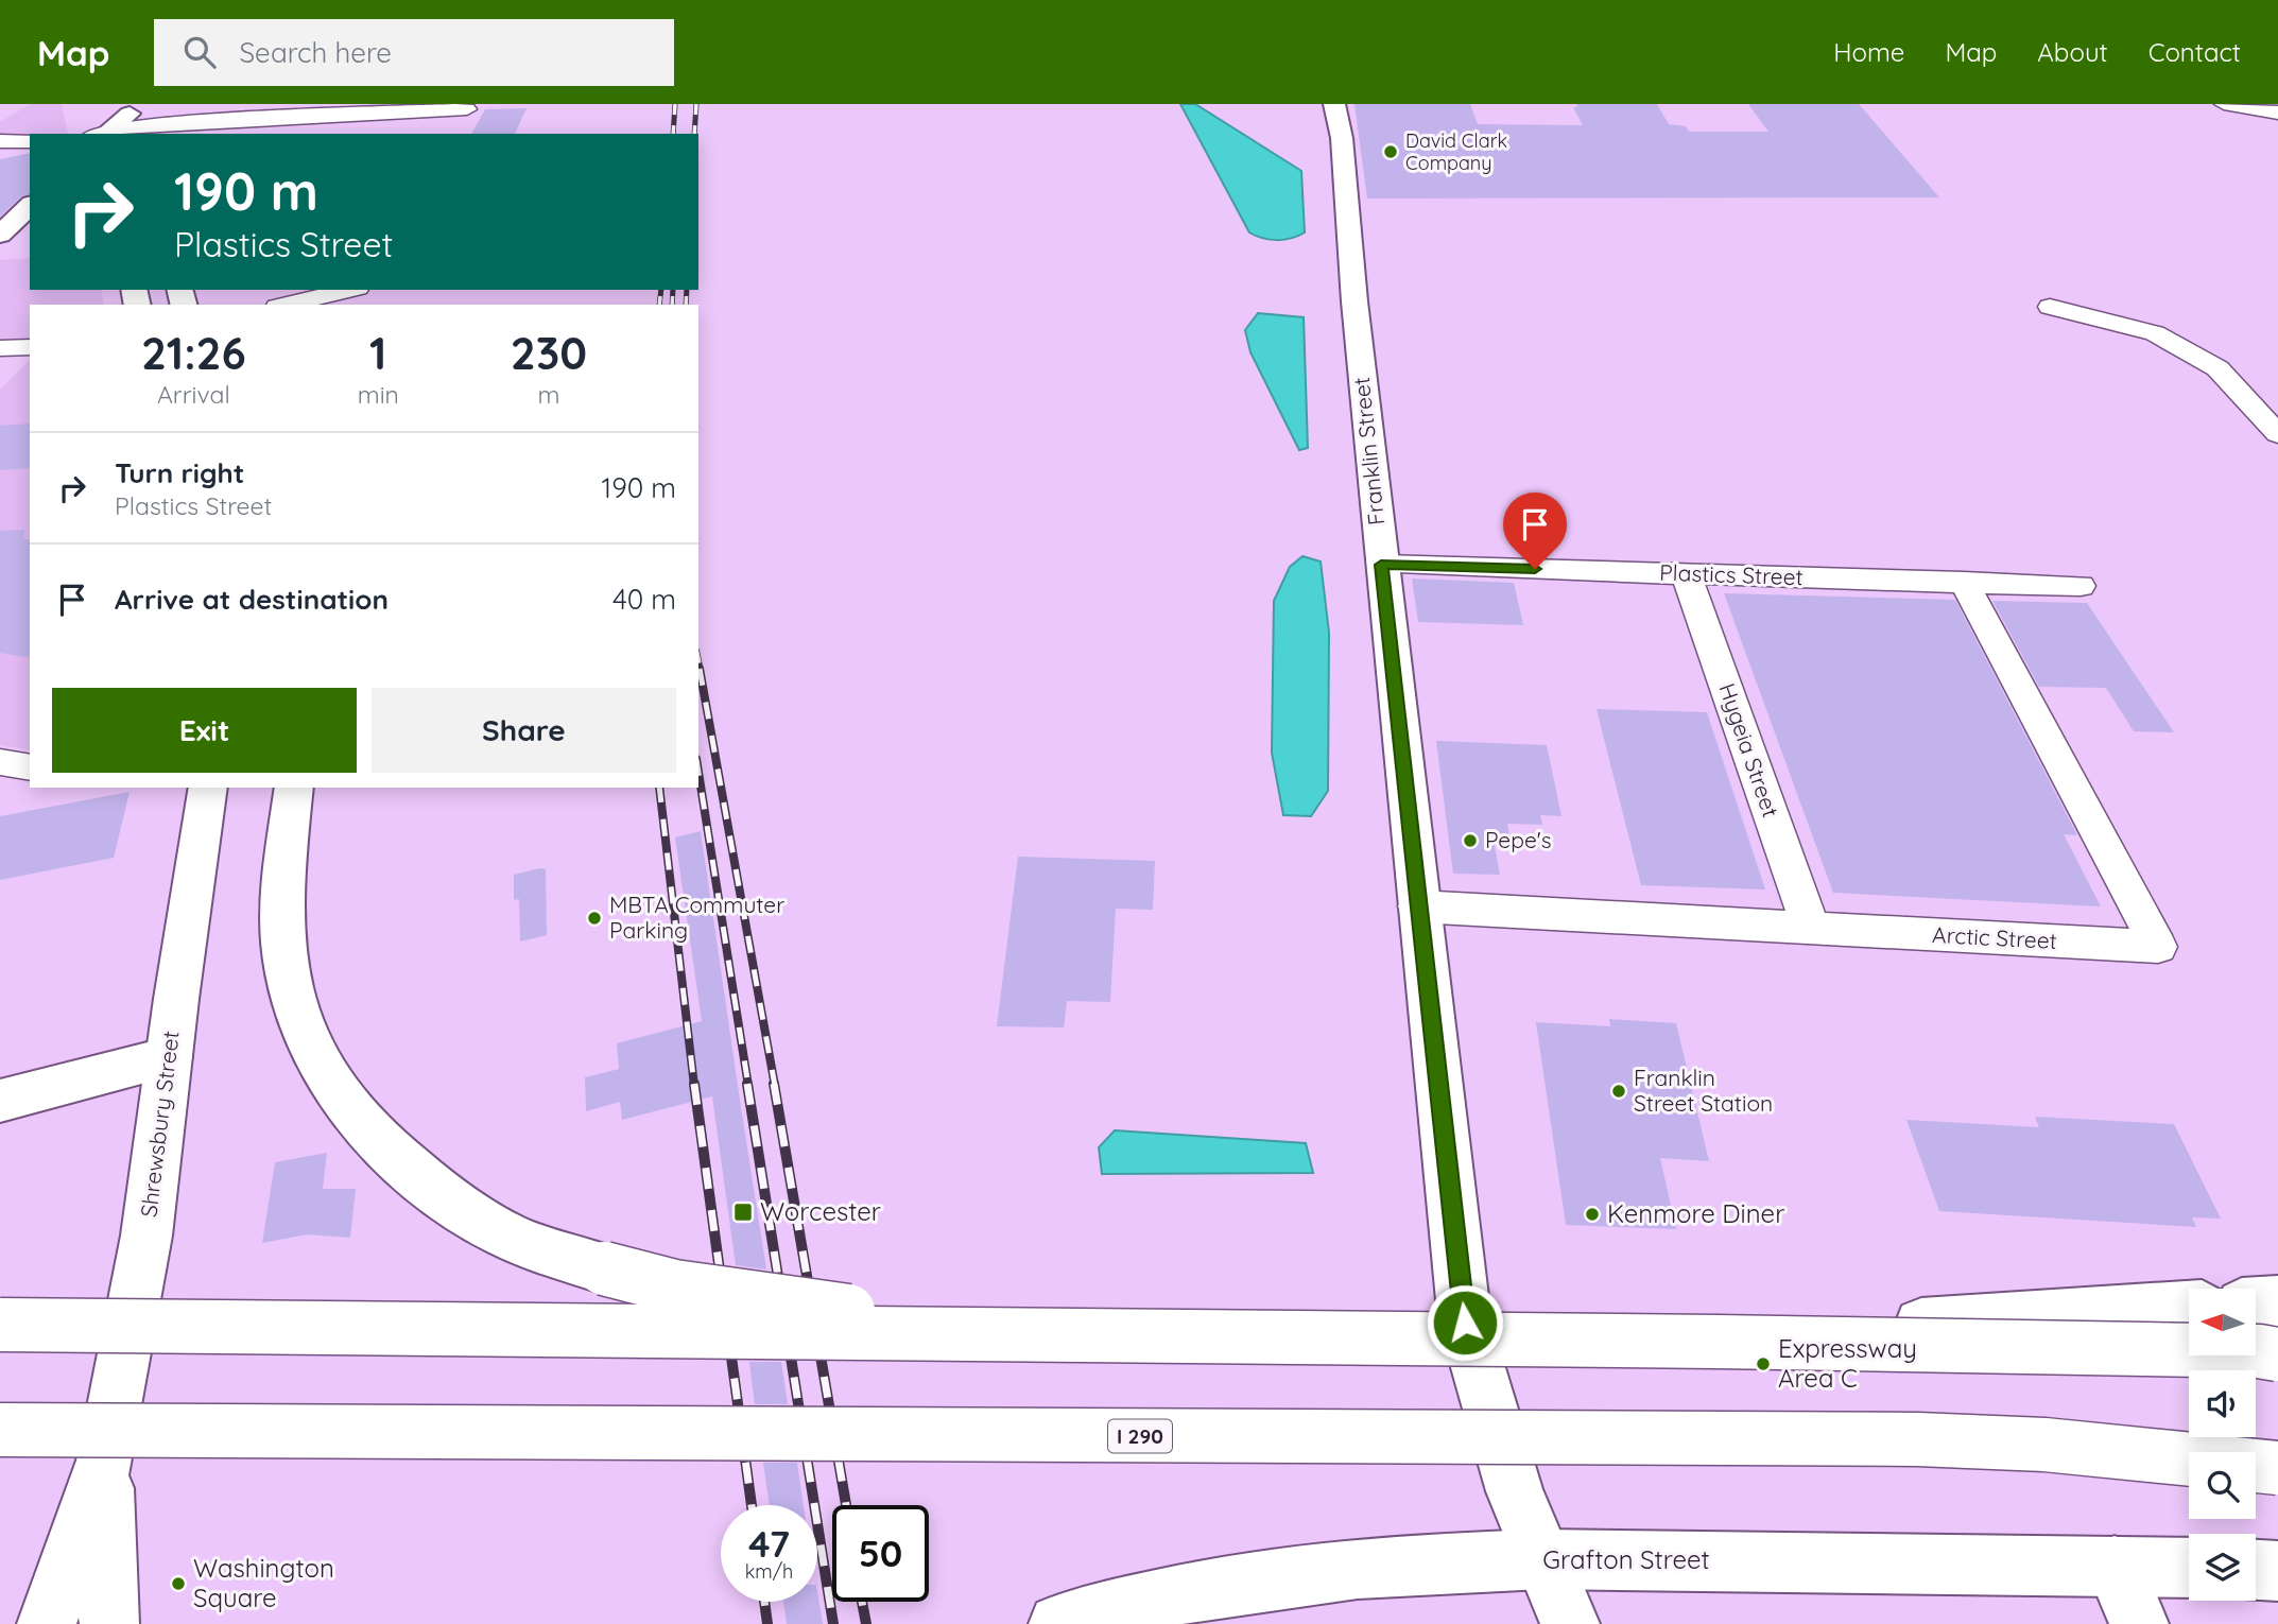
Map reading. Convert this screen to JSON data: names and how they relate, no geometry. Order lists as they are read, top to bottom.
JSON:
{
  "streets": {
    "main road": [
      "Franklin Street",
      "Shrewsbury Street",
      "I 290",
      "Grafton Street"
    ],
    "street": ["Plastics Street", "Hygeia Street", "Arctic Street"]
  },
  "crossings": [
    ["Franklin Street", "Plastics Street"],
    ["Franklin Street", "Arctic Street"],
    ["Franklin Street", "Grafton Street"],
    ["Plastics Street", "Hygeia Street"],
    ["Plastics Street", "Arctic Street"],
    ["Hygeia Street", "Arctic Street"]
  ],
  "places": {
    "other": [
      "David Clark Company",
      "Pepe's",
      "MBTA Commuter Parking",
      "Franklin Street Station",
      "Kenmore Diner",
      "Expressway Area C",
      "Washington Square"
    ],
    "transit": ["Worcester"]
  },
  "north": "left",
  "page": {
    "header": "Map",
    "search": "Search here",
    "nav": [
      "Home",
      "Map",
      "About",
      "Contact"
    ],
    "turn": ["190 m", "Plastics Street"],
    "eta": [
      "21:26",
      "Arrival",
      "1",
      "min",
      "230",
      "m"
    ],
    "list": [
      {
        "name": "Turn right",
        "note": "Plastics Street",
        "value": "190 m"
      },
      {
        "name": "Arrive at destination",
        "value": "40 m"
      }
    ],
    "buttons": ["Exit", "Share"],
    "speed": "47 km/h",
    "limit": "50"
  }
}
